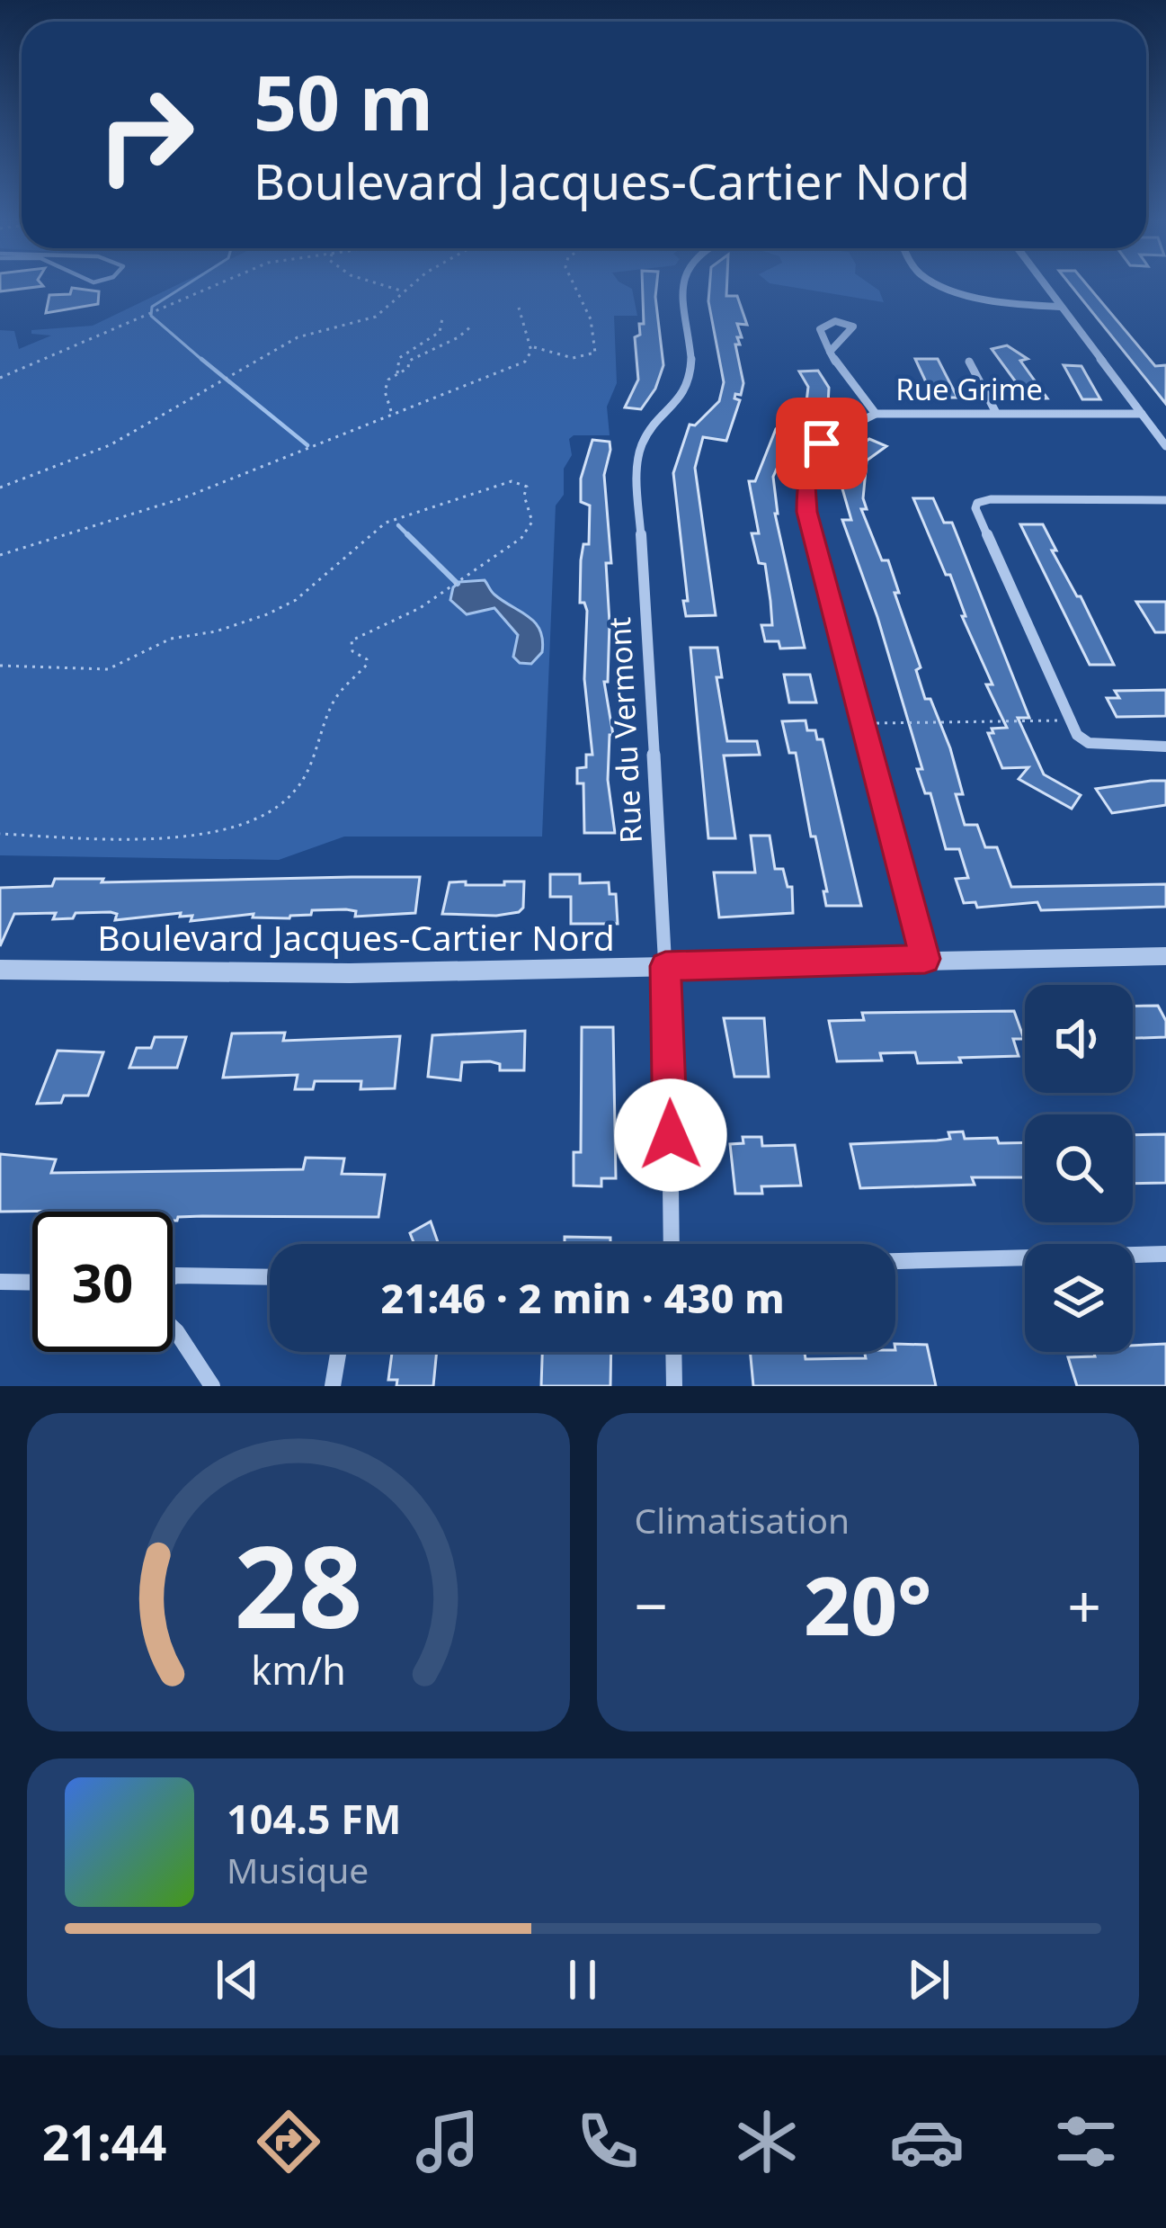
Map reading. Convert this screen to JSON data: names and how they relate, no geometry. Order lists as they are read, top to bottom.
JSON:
{
  "streets": {
    "street": ["Rue Grime", "Rue du Vermont", "Boulevard Jacques-Cartier Nord"]
  },
  "crossings": [
    ["Rue Grime", "Boulevard Jacques-Cartier Nord"],
    ["Rue du Vermont", "Boulevard Jacques-Cartier Nord"]
  ],
  "page": {
    "turn": ["50 m", "Boulevard Jacques-Cartier Nord"],
    "limit": "30",
    "trip": "21:46 · 2 min · 430 m",
    "tile": "Climatisation",
    "heat": ["−", "20°", "+"],
    "song": ["104.5 FM", "Musique"],
    "tabs": "21:44",
    "gauge": ["28", "km/h"]
  }
}
